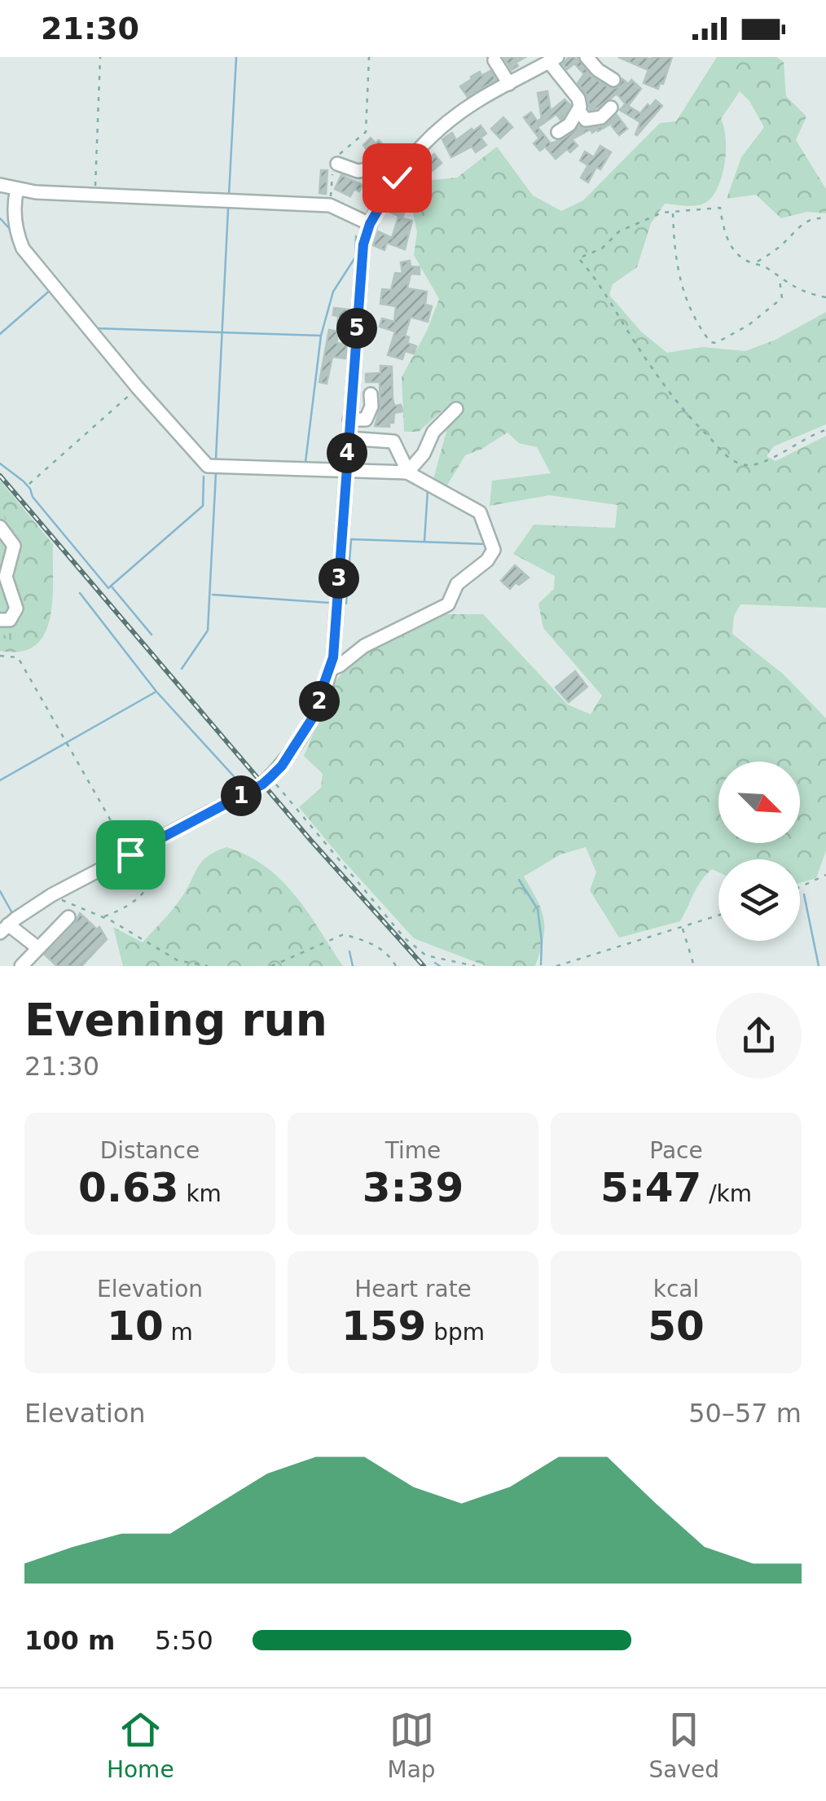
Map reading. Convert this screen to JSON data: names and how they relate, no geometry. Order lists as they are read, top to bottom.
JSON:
{
  "north": "bottom right",
  "page": {
    "status": "21:30",
    "pins": [
      "5",
      "4",
      "3",
      "2",
      "1"
    ],
    "heading": ["Evening run", "21:30"],
    "stats": [
      ["Distance", "0.63 km"],
      ["Time", "3:39"],
      ["Pace", "5:47 /km"],
      ["Elevation", "10 m"],
      ["Heart rate", "159 bpm"],
      ["kcal", "50"]
    ],
    "chart": ["Elevation", "50–57 m"],
    "list": [
      {
        "name": "100 m",
        "note": "5:50"
      }
    ],
    "tabs": ["Home", "Map", "Saved"]
  }
}
